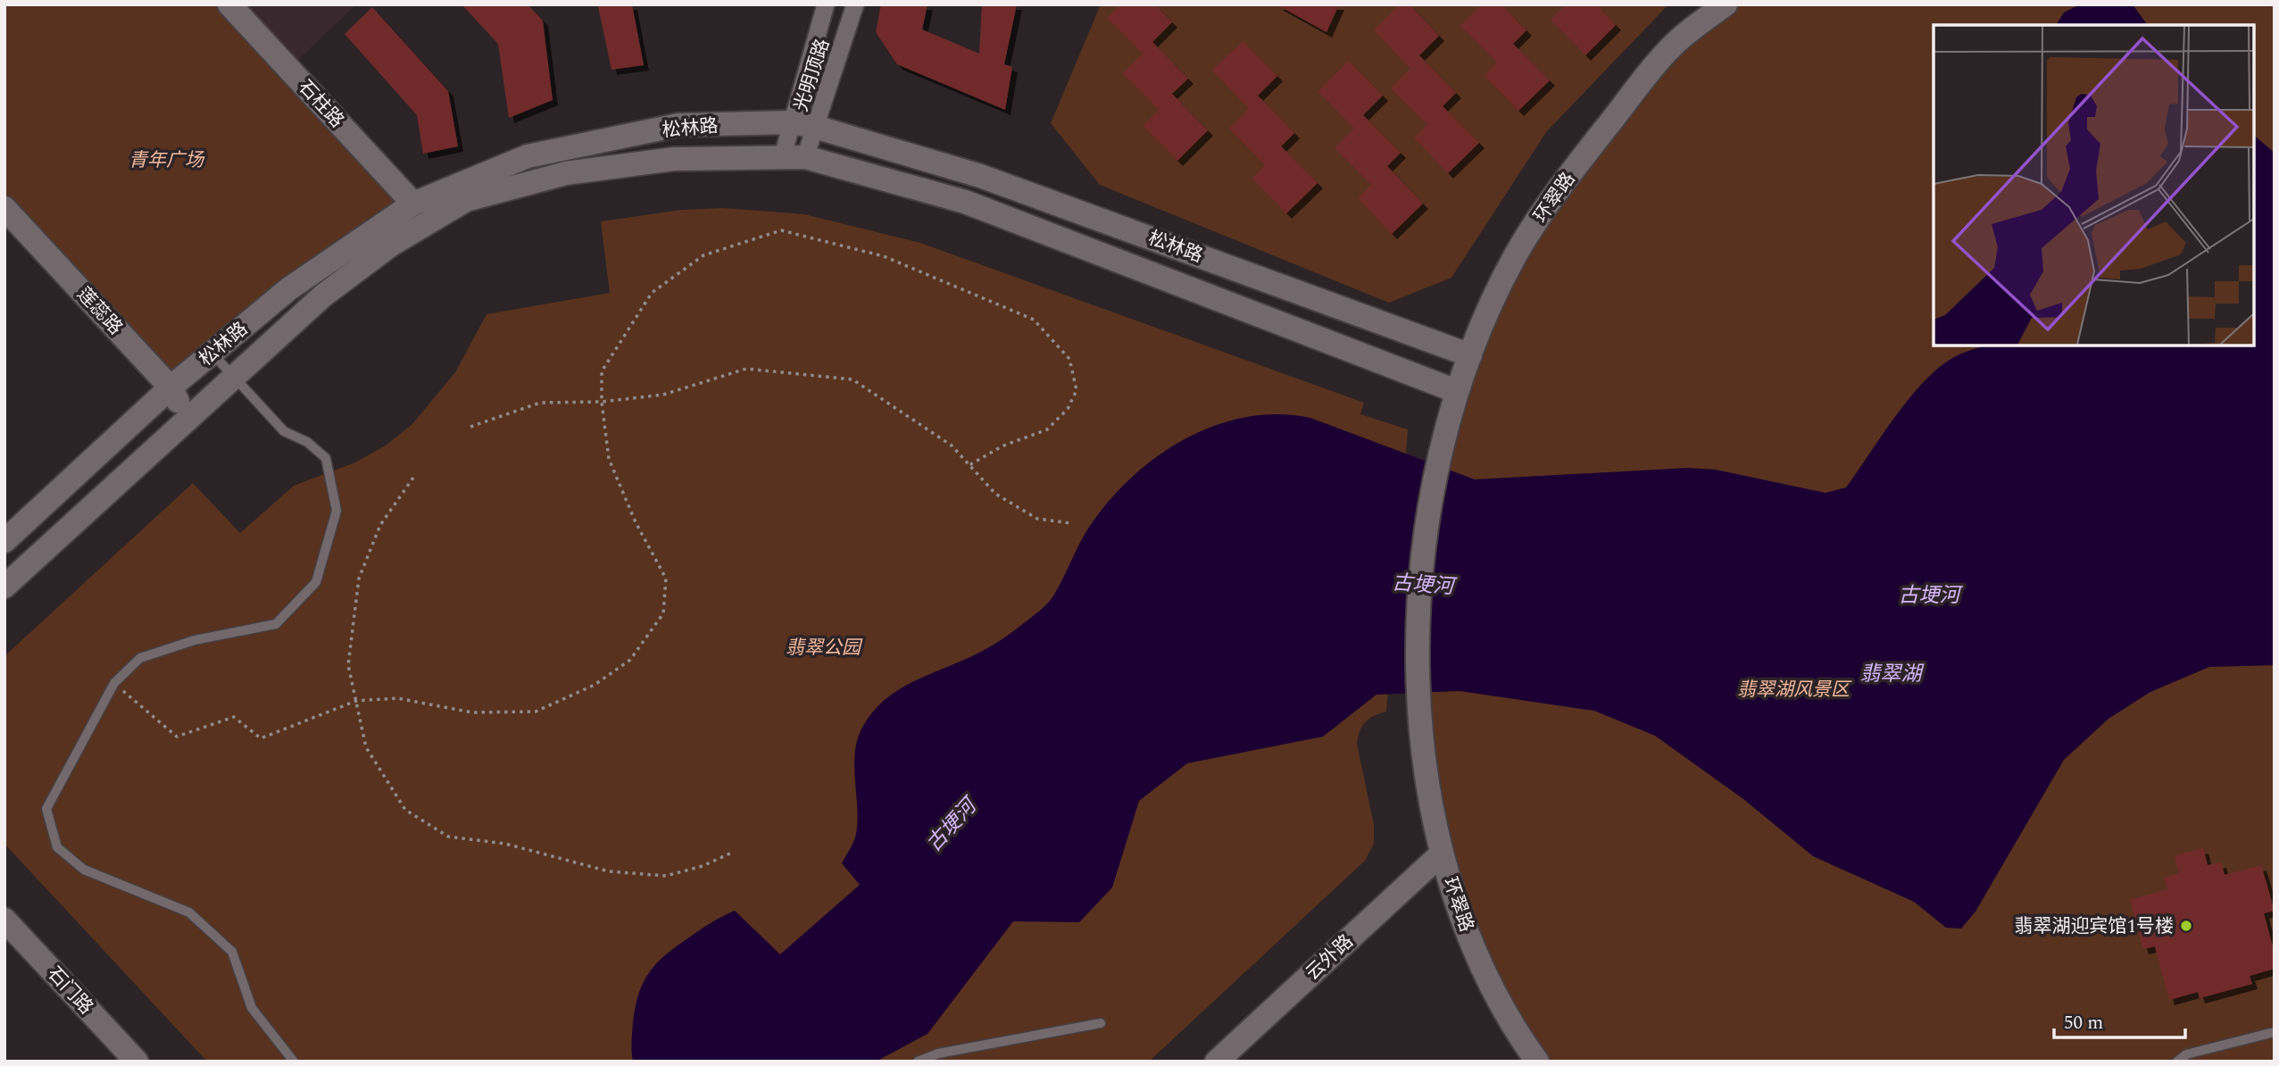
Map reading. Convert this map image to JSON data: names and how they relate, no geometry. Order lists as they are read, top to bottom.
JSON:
{
  "streets": {
    "street": [
      "光明顶路",
      "石柱路",
      "松林路",
      "环翠路",
      "莲蕊路",
      "云外路",
      "石门路"
    ]
  },
  "crossings": [
    ["光明顶路", "松林路"],
    ["石柱路", "松林路"],
    ["松林路", "环翠路"],
    ["松林路", "莲蕊路"],
    ["环翠路", "云外路"]
  ],
  "water": ["古埂河", "翡翠湖"],
  "parks": ["青年广场", "翡翠公园", "翡翠湖风景区"],
  "places": ["翡翠湖迎宾馆1号楼"],
  "scale_bar": "50 m"
}
